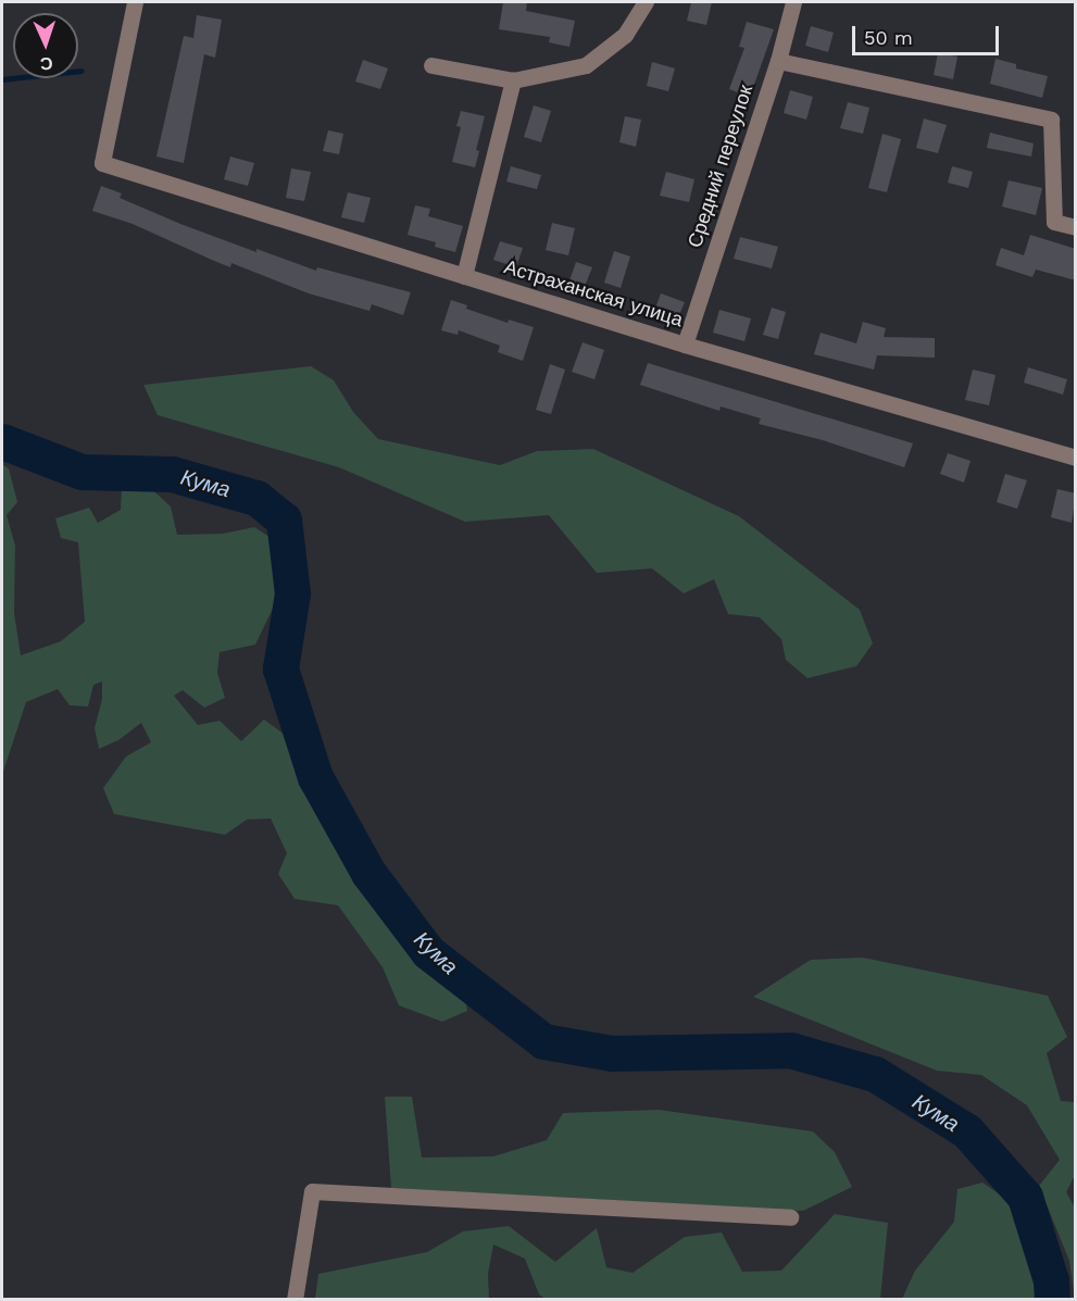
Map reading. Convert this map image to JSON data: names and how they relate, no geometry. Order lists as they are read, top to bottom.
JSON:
{
  "streets": {
    "street": ["Средний переулок", "Астраханская улица"]
  },
  "crossings": [
    ["Средний переулок", "Астраханская улица"]
  ],
  "water": ["Кума"],
  "scale_bar": "50 m",
  "north": "bottom"
}
